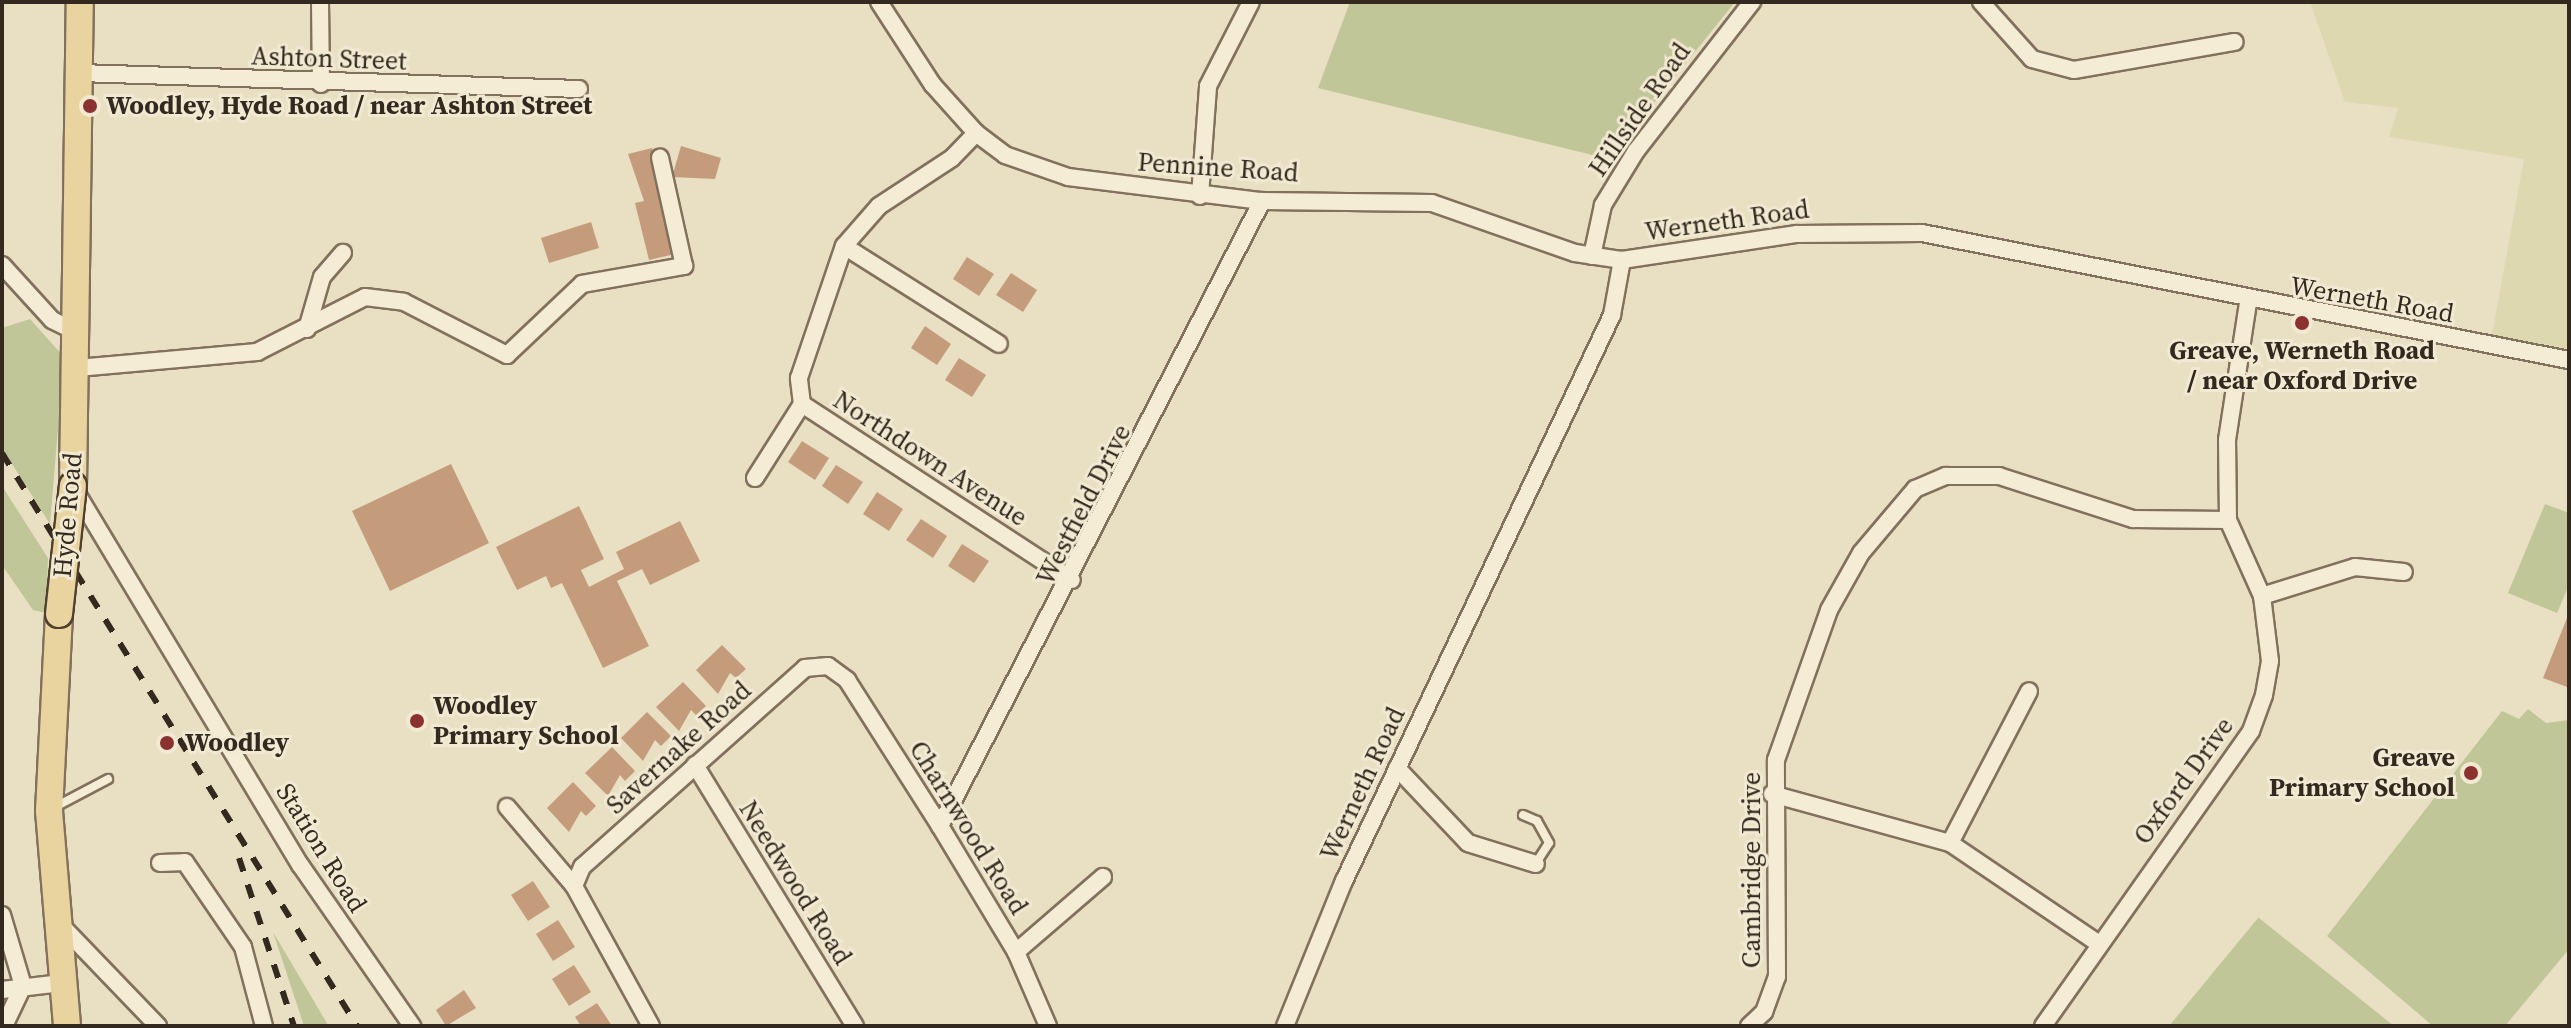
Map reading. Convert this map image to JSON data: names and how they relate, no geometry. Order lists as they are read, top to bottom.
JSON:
{
  "streets": {
    "main road": ["Hyde Road"],
    "street": [
      "Ashton Street",
      "Hillside Road",
      "Pennine Road",
      "Werneth Road",
      "Northdown Avenue",
      "Westfield Drive",
      "Savernake Road",
      "Oxford Drive",
      "Charnwood Road",
      "Station Road",
      "Cambridge Drive",
      "Needwood Road"
    ]
  },
  "crossings": [
    ["Ashton Street", "Hyde Road"],
    ["Hillside Road", "Pennine Road"],
    ["Pennine Road", "Werneth Road"],
    ["Pennine Road", "Westfield Drive"],
    ["Werneth Road", "Oxford Drive"],
    ["Northdown Avenue", "Westfield Drive"],
    ["Westfield Drive", "Charnwood Road"],
    ["Hyde Road", "Station Road"],
    ["Savernake Road", "Charnwood Road"],
    ["Savernake Road", "Needwood Road"],
    ["Oxford Drive", "Cambridge Drive"]
  ],
  "places": [
    "Woodley, Hyde Road / near Ashton Street",
    "Greave, Werneth Road / near Oxford Drive",
    "Woodley Primary School",
    "Woodley",
    "Greave Primary School"
  ]
}
